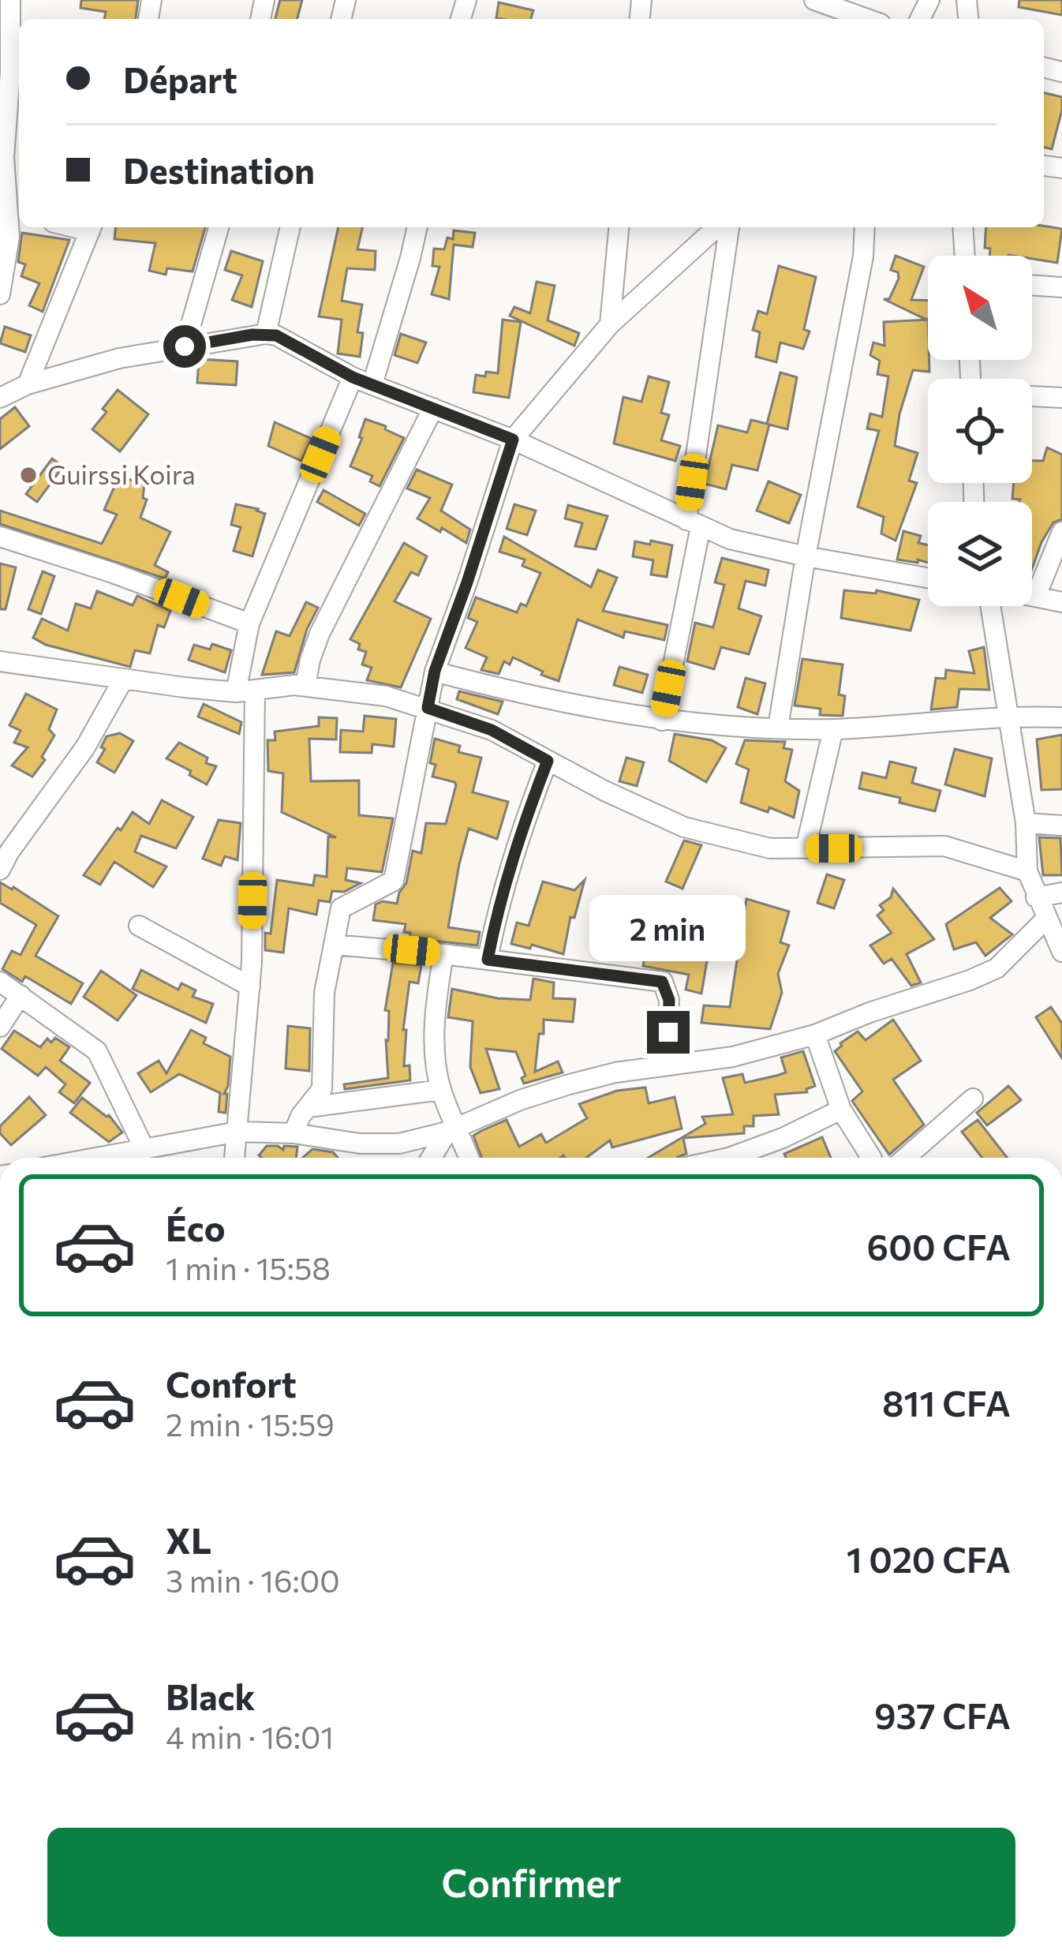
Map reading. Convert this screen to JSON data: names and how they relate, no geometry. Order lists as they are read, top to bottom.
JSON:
{
  "places": ["Guirssi Koira"],
  "north": "top left",
  "page": {
    "banner": ["Départ", "Destination"],
    "bubble": "2 min",
    "list": [
      {
        "name": "Éco",
        "note": "1 min · 15:58",
        "value": "600 CFA"
      },
      {
        "name": "Confort",
        "note": "2 min · 15:59",
        "value": "811 CFA"
      },
      {
        "name": "XL",
        "note": "3 min · 16:00",
        "value": "1 020 CFA"
      },
      {
        "name": "Black",
        "note": "4 min · 16:01",
        "value": "937 CFA"
      }
    ],
    "buttons": "Confirmer"
  }
}
